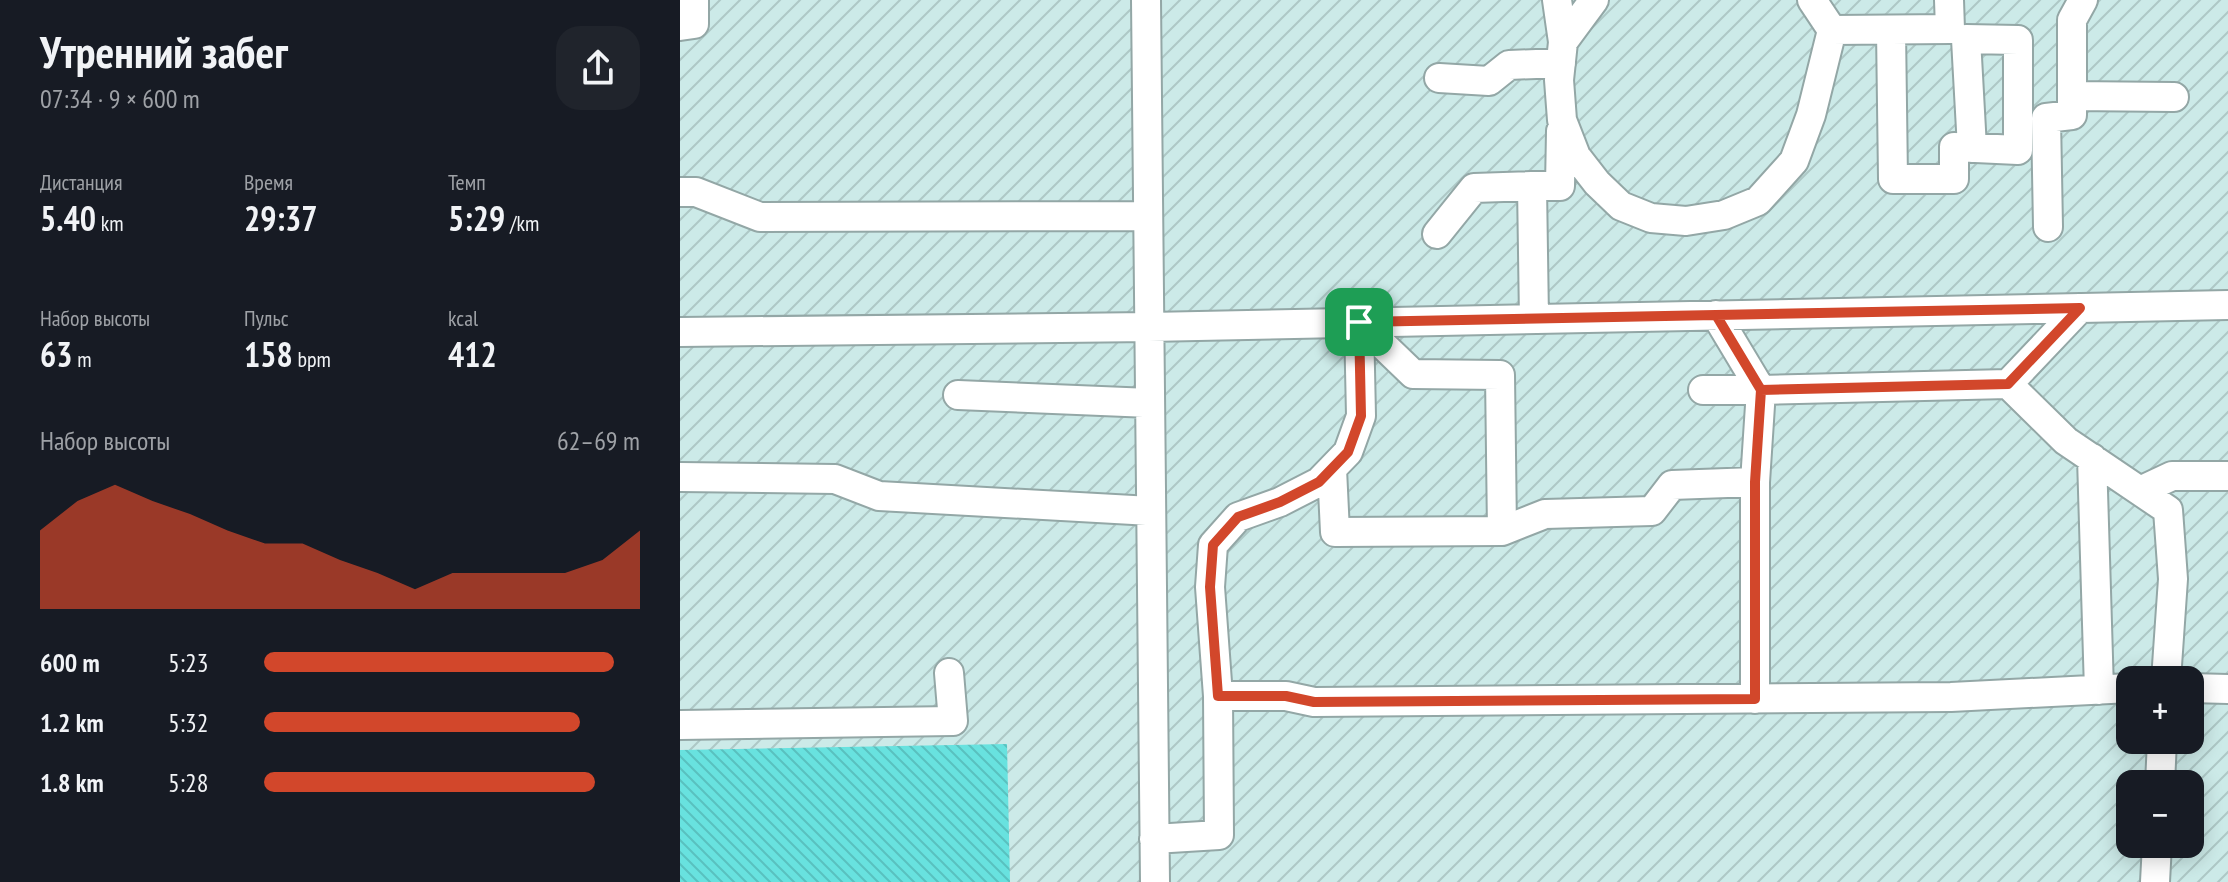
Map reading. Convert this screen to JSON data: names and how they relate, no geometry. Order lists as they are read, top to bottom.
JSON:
{
  "page": {
    "heading": ["Утренний забег", "07:34 · 9 × 600 m"],
    "stats": [
      ["Дистанция", "5.40 km"],
      ["Время", "29:37"],
      ["Темп", "5:29 /km"],
      ["Набор высоты", "63 m"],
      ["Пульс", "158 bpm"],
      ["kcal", "412"]
    ],
    "chart": ["Набор высоты", "62–69 m"],
    "list": [
      {
        "name": "600 m",
        "note": "5:23"
      },
      {
        "name": "1.2 km",
        "note": "5:32"
      },
      {
        "name": "1.8 km",
        "note": "5:28"
      }
    ],
    "map_buttons": ["+", "−"]
  }
}
